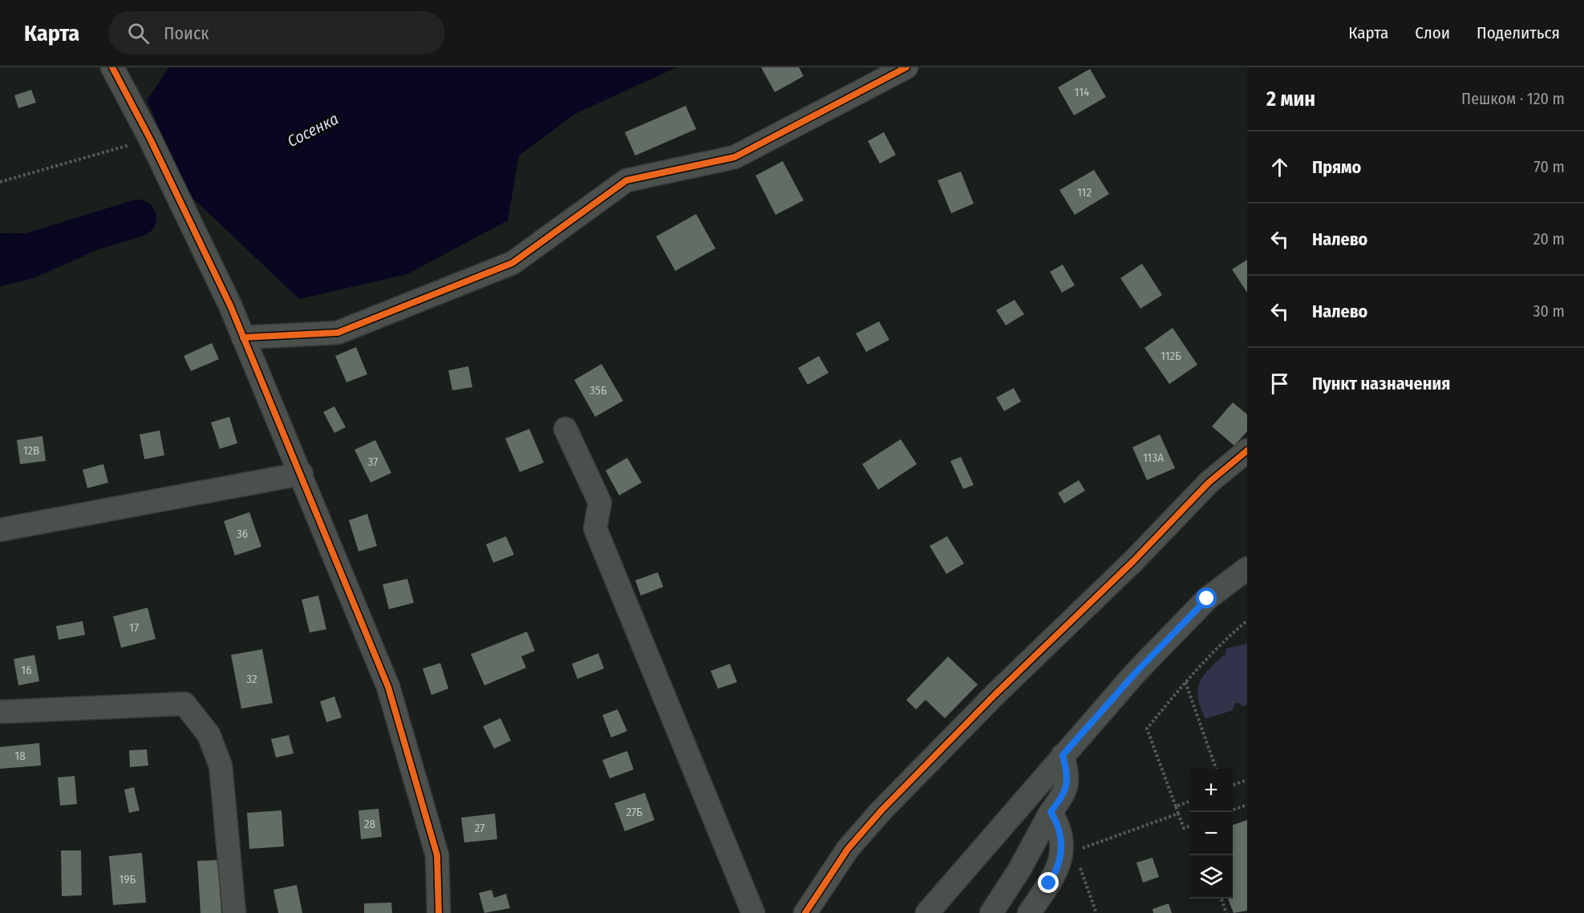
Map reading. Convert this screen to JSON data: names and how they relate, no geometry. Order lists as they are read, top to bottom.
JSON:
{
  "water": ["Сосенка"],
  "house_numbers": [
    "114",
    "112",
    "112Б",
    "35Б",
    "12В",
    "113А",
    "37",
    "36",
    "17",
    "16",
    "32",
    "18",
    "27Б",
    "28",
    "27",
    "19Б"
  ],
  "page": {
    "header": "Карта",
    "search": "Поиск",
    "nav": ["Карта", "Слои", "Поделиться"],
    "heading": ["2 мин", "Пешком · 120 m"],
    "list": [
      ["Прямо", "70 m"],
      ["Налево", "20 m"],
      ["Налево", "30 m"],
      "Пункт назначения"
    ],
    "map_buttons": ["+", "−"]
  }
}
